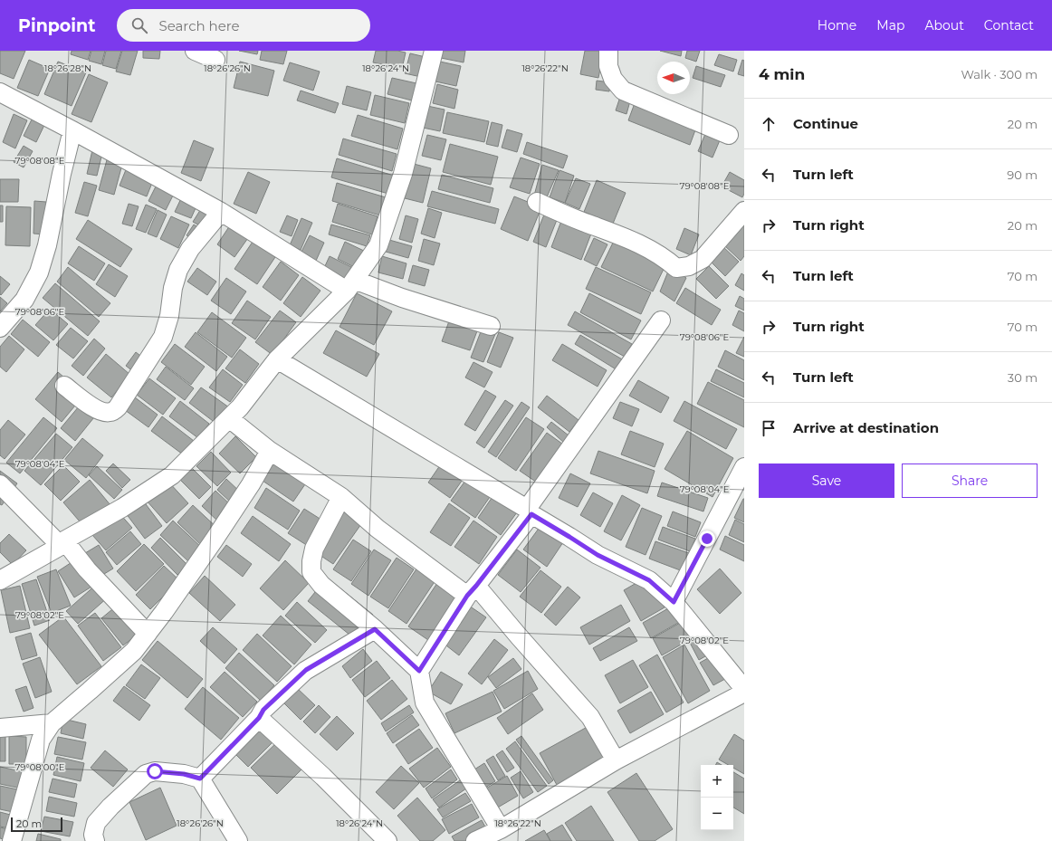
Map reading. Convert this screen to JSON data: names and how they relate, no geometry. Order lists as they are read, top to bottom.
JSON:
{
  "scale_bar": "20 m",
  "north": "left",
  "page": {
    "header": "Pinpoint",
    "search": "Search here",
    "nav": [
      "Home",
      "Map",
      "About",
      "Contact"
    ],
    "heading": ["4 min", "Walk · 300 m"],
    "list": [
      ["Continue", "20 m"],
      ["Turn left", "90 m"],
      ["Turn right", "20 m"],
      ["Turn left", "70 m"],
      ["Turn right", "70 m"],
      ["Turn left", "30 m"],
      "Arrive at destination"
    ],
    "buttons": ["Save", "Share"],
    "map_buttons": ["+", "−"],
    "scale": "20 m"
  },
  "coordinates": [
    "18°26'28\"N",
    "18°26'26\"N",
    "18°26'24\"N",
    "18°26'22\"N",
    "79°08'08\"E",
    "79°08'06\"E",
    "79°08'04\"E",
    "79°08'02\"E",
    "79°08'00\"E"
  ]
}
